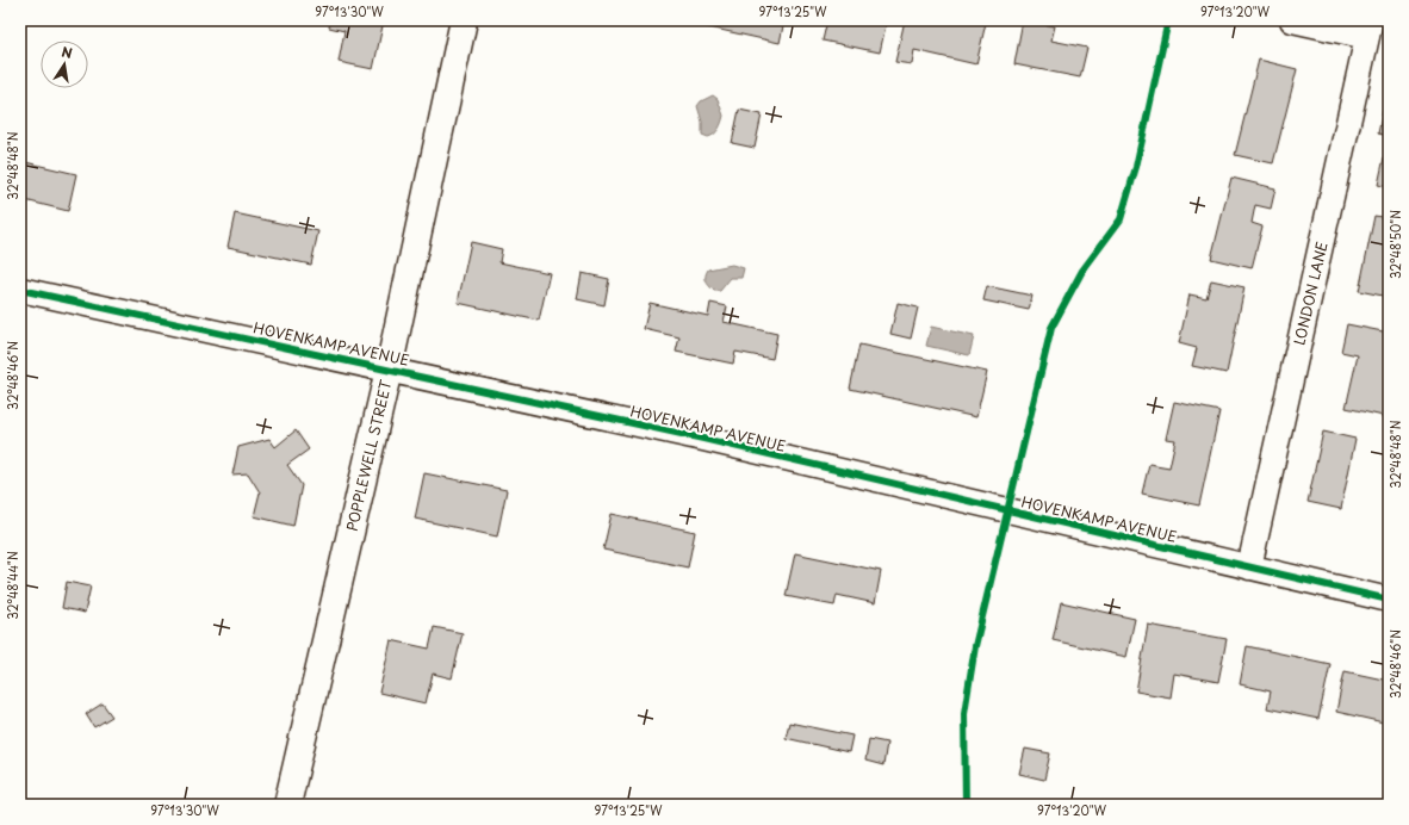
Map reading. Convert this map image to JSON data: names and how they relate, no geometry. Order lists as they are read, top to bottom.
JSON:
{
  "streets": {
    "street": ["LONDON LANE", "HOVENKAMP AVENUE", "POPPLEWELL STREET"]
  },
  "crossings": [
    ["LONDON LANE", "HOVENKAMP AVENUE"],
    ["HOVENKAMP AVENUE", "POPPLEWELL STREET"]
  ],
  "north": "top",
  "coordinates": [
    "97°13'30\"W",
    "97°13'25\"W",
    "97°13'20\"W",
    "32°48'48\"N",
    "32°48'50\"N",
    "32°48'46\"N",
    "32°48'44\"N"
  ]
}
